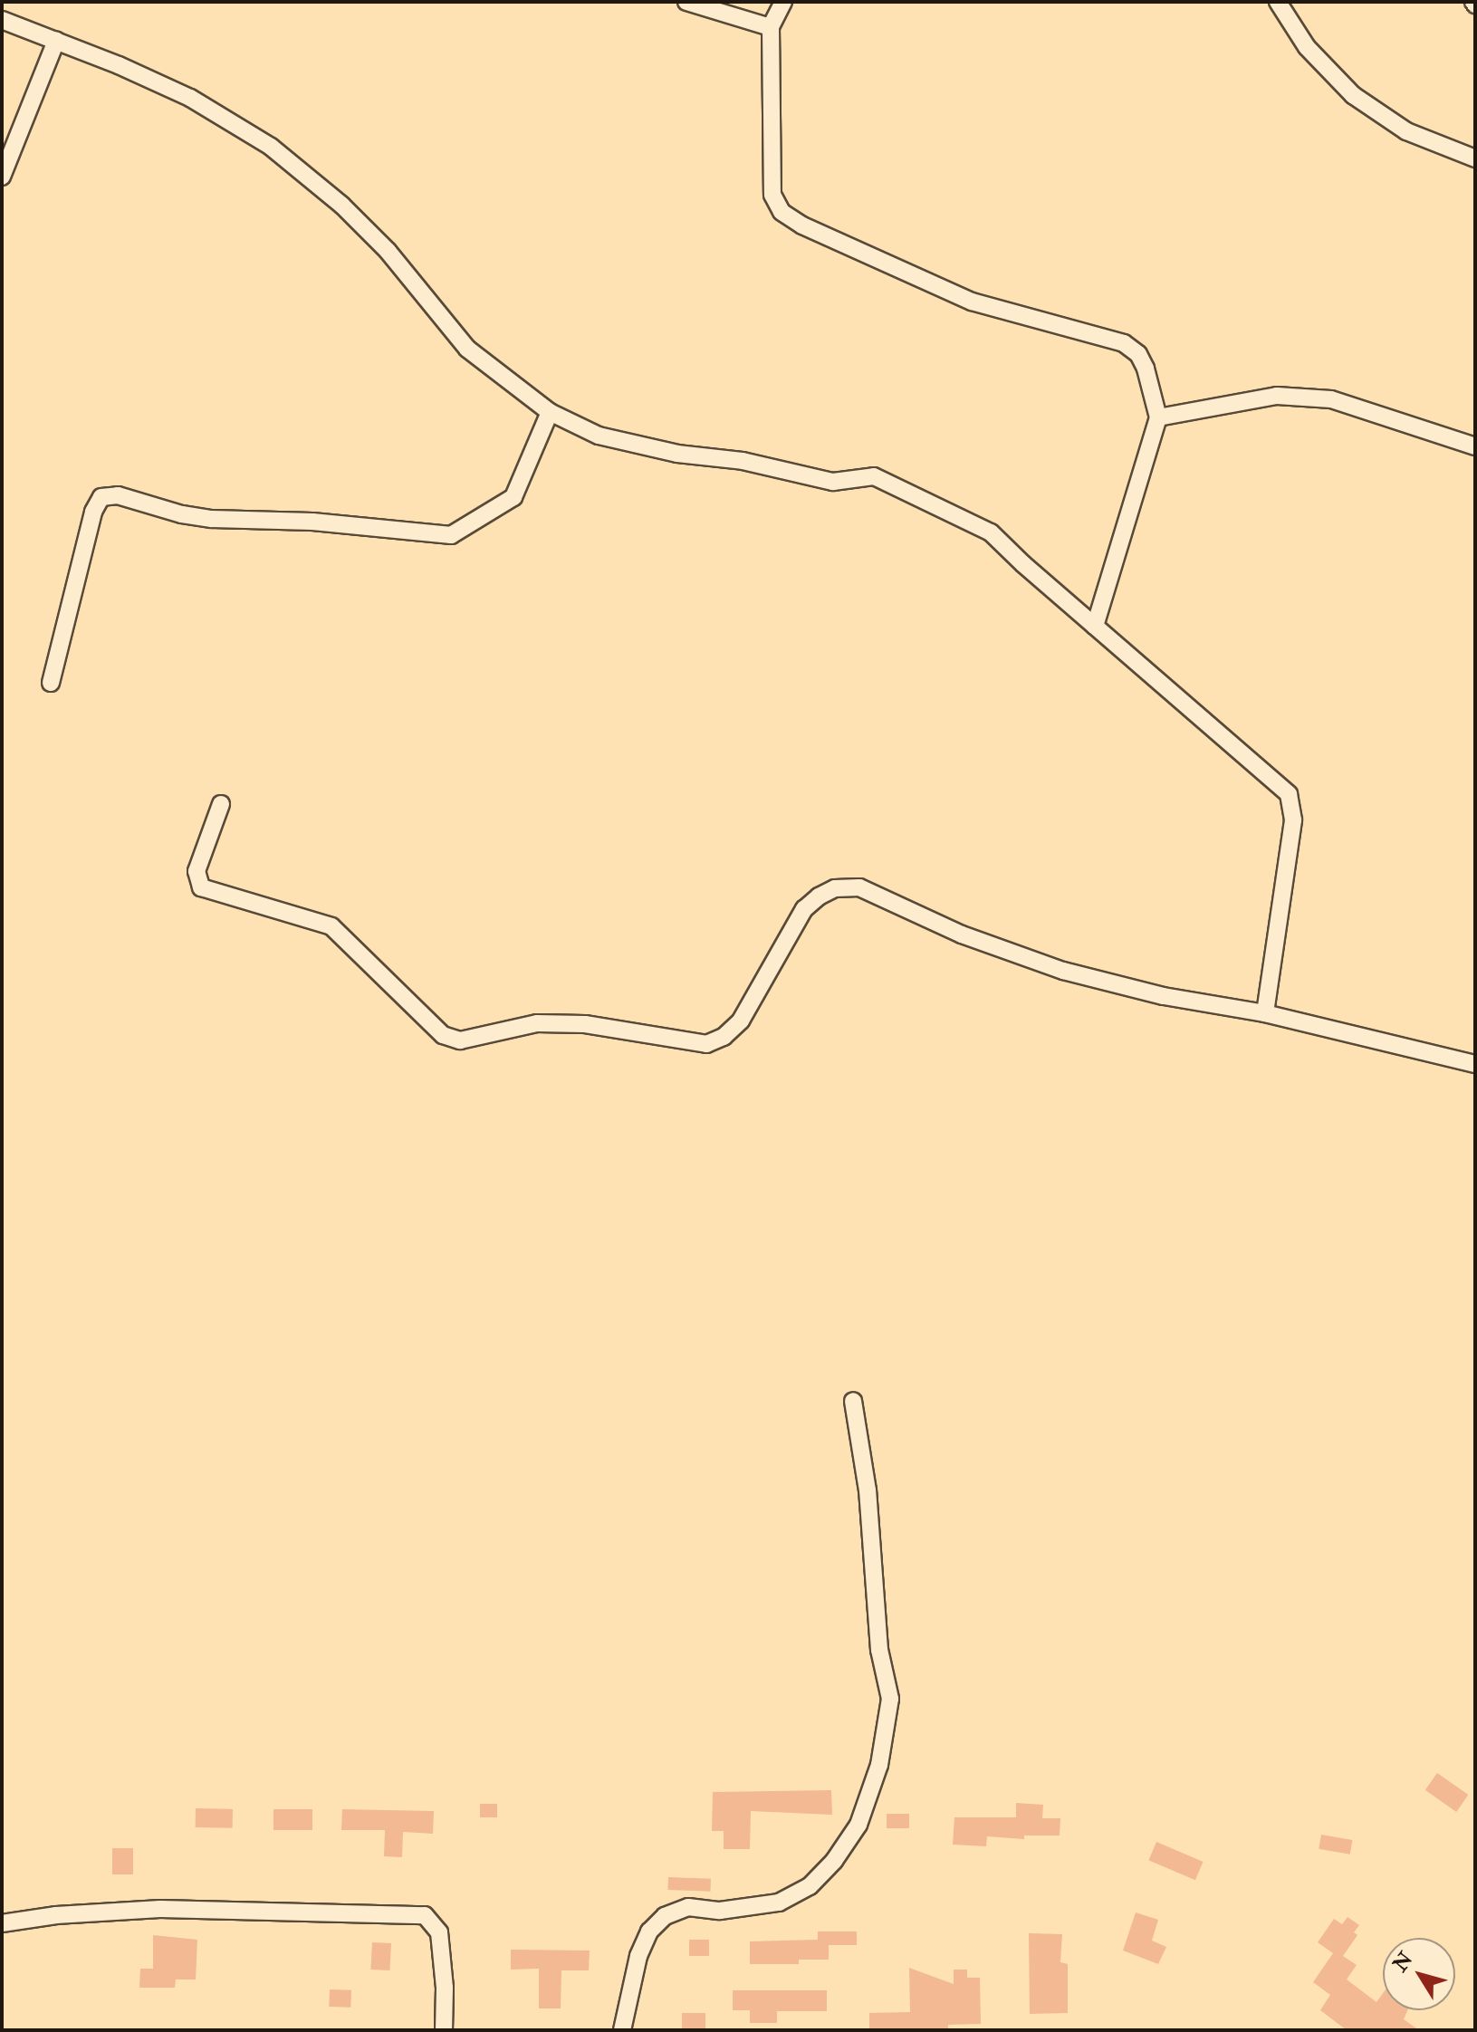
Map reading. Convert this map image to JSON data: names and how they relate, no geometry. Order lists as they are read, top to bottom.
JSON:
{
  "north": "top left"
}
